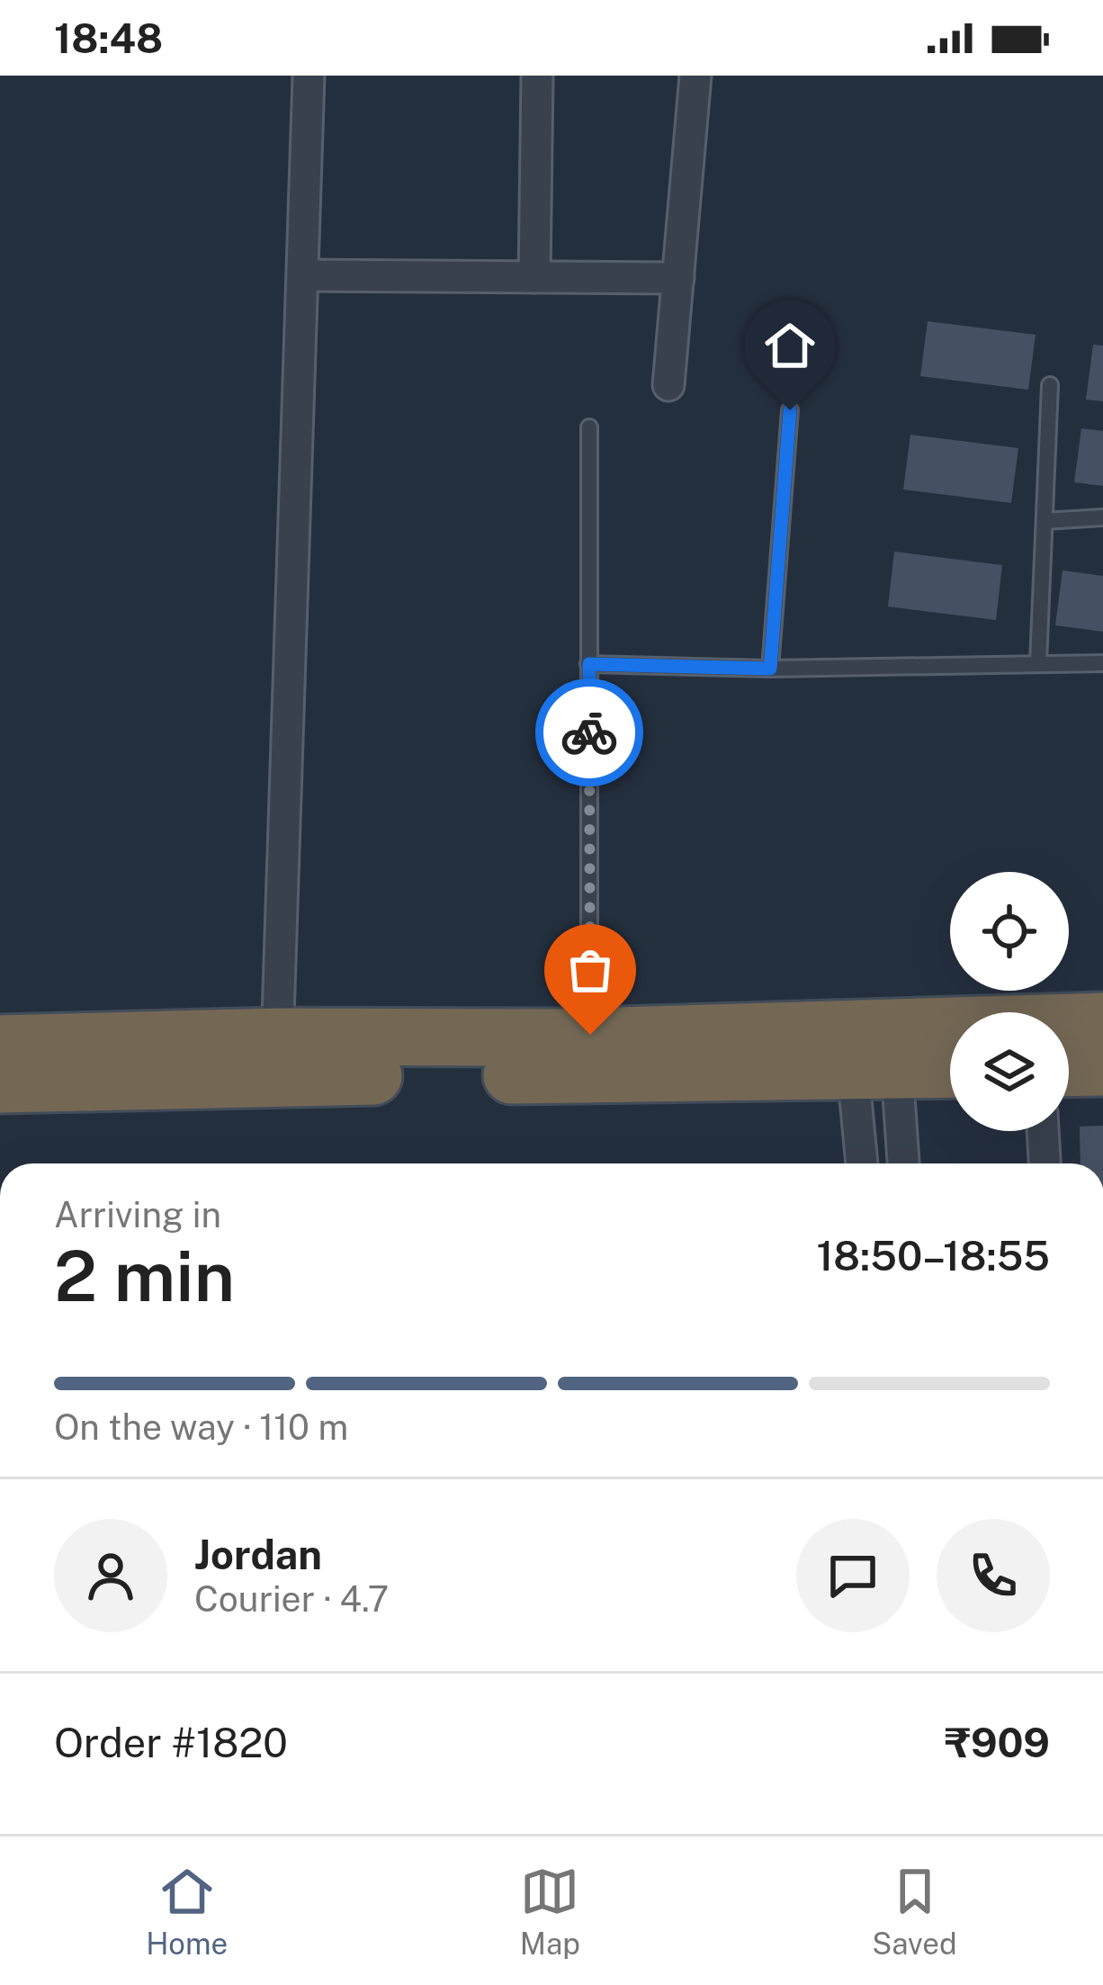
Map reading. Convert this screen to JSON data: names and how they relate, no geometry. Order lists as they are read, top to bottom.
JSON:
{
  "page": {
    "status": "18:48",
    "heading": ["2 min", "Arriving in", "18:50–18:55"],
    "panel": [
      "Jordan",
      "Courier · 4.7",
      "Order #1820",
      "₹909"
    ],
    "bar": "On the way · 110 m",
    "tabs": ["Home", "Map", "Saved"]
  }
}
